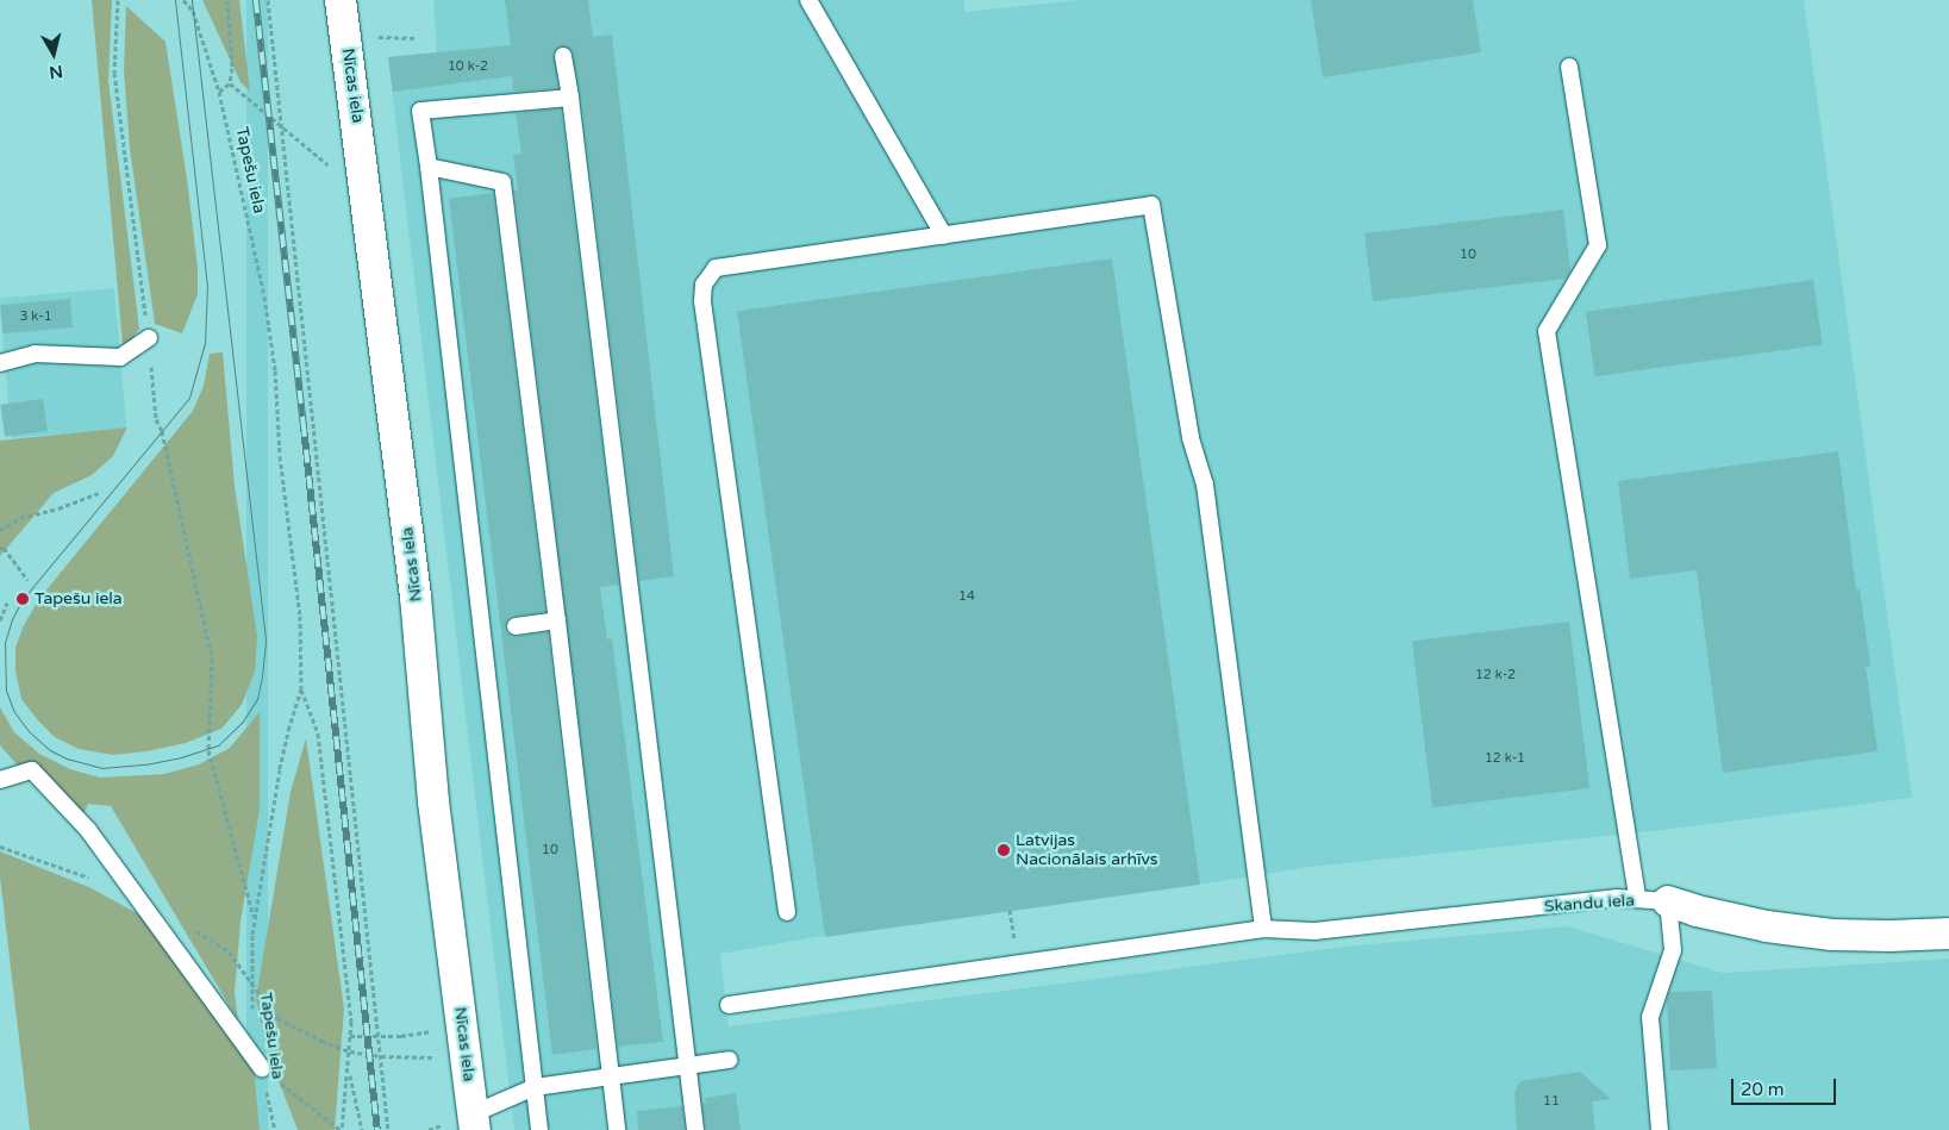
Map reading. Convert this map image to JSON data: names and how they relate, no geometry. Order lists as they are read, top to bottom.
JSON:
{
  "streets": {
    "street": ["Nīcas iela", "Skandu iela"],
    "path": ["Tapešu iela"]
  },
  "places": ["Tapešu iela", "Latvijas Nacionālais arhīvs"],
  "house_numbers": [
    "10 k-2",
    "10",
    "3 k-1",
    "14",
    "12 k-2",
    "12 k-1",
    "10",
    "11"
  ],
  "scale_bar": "20 m",
  "north": "bottom"
}
